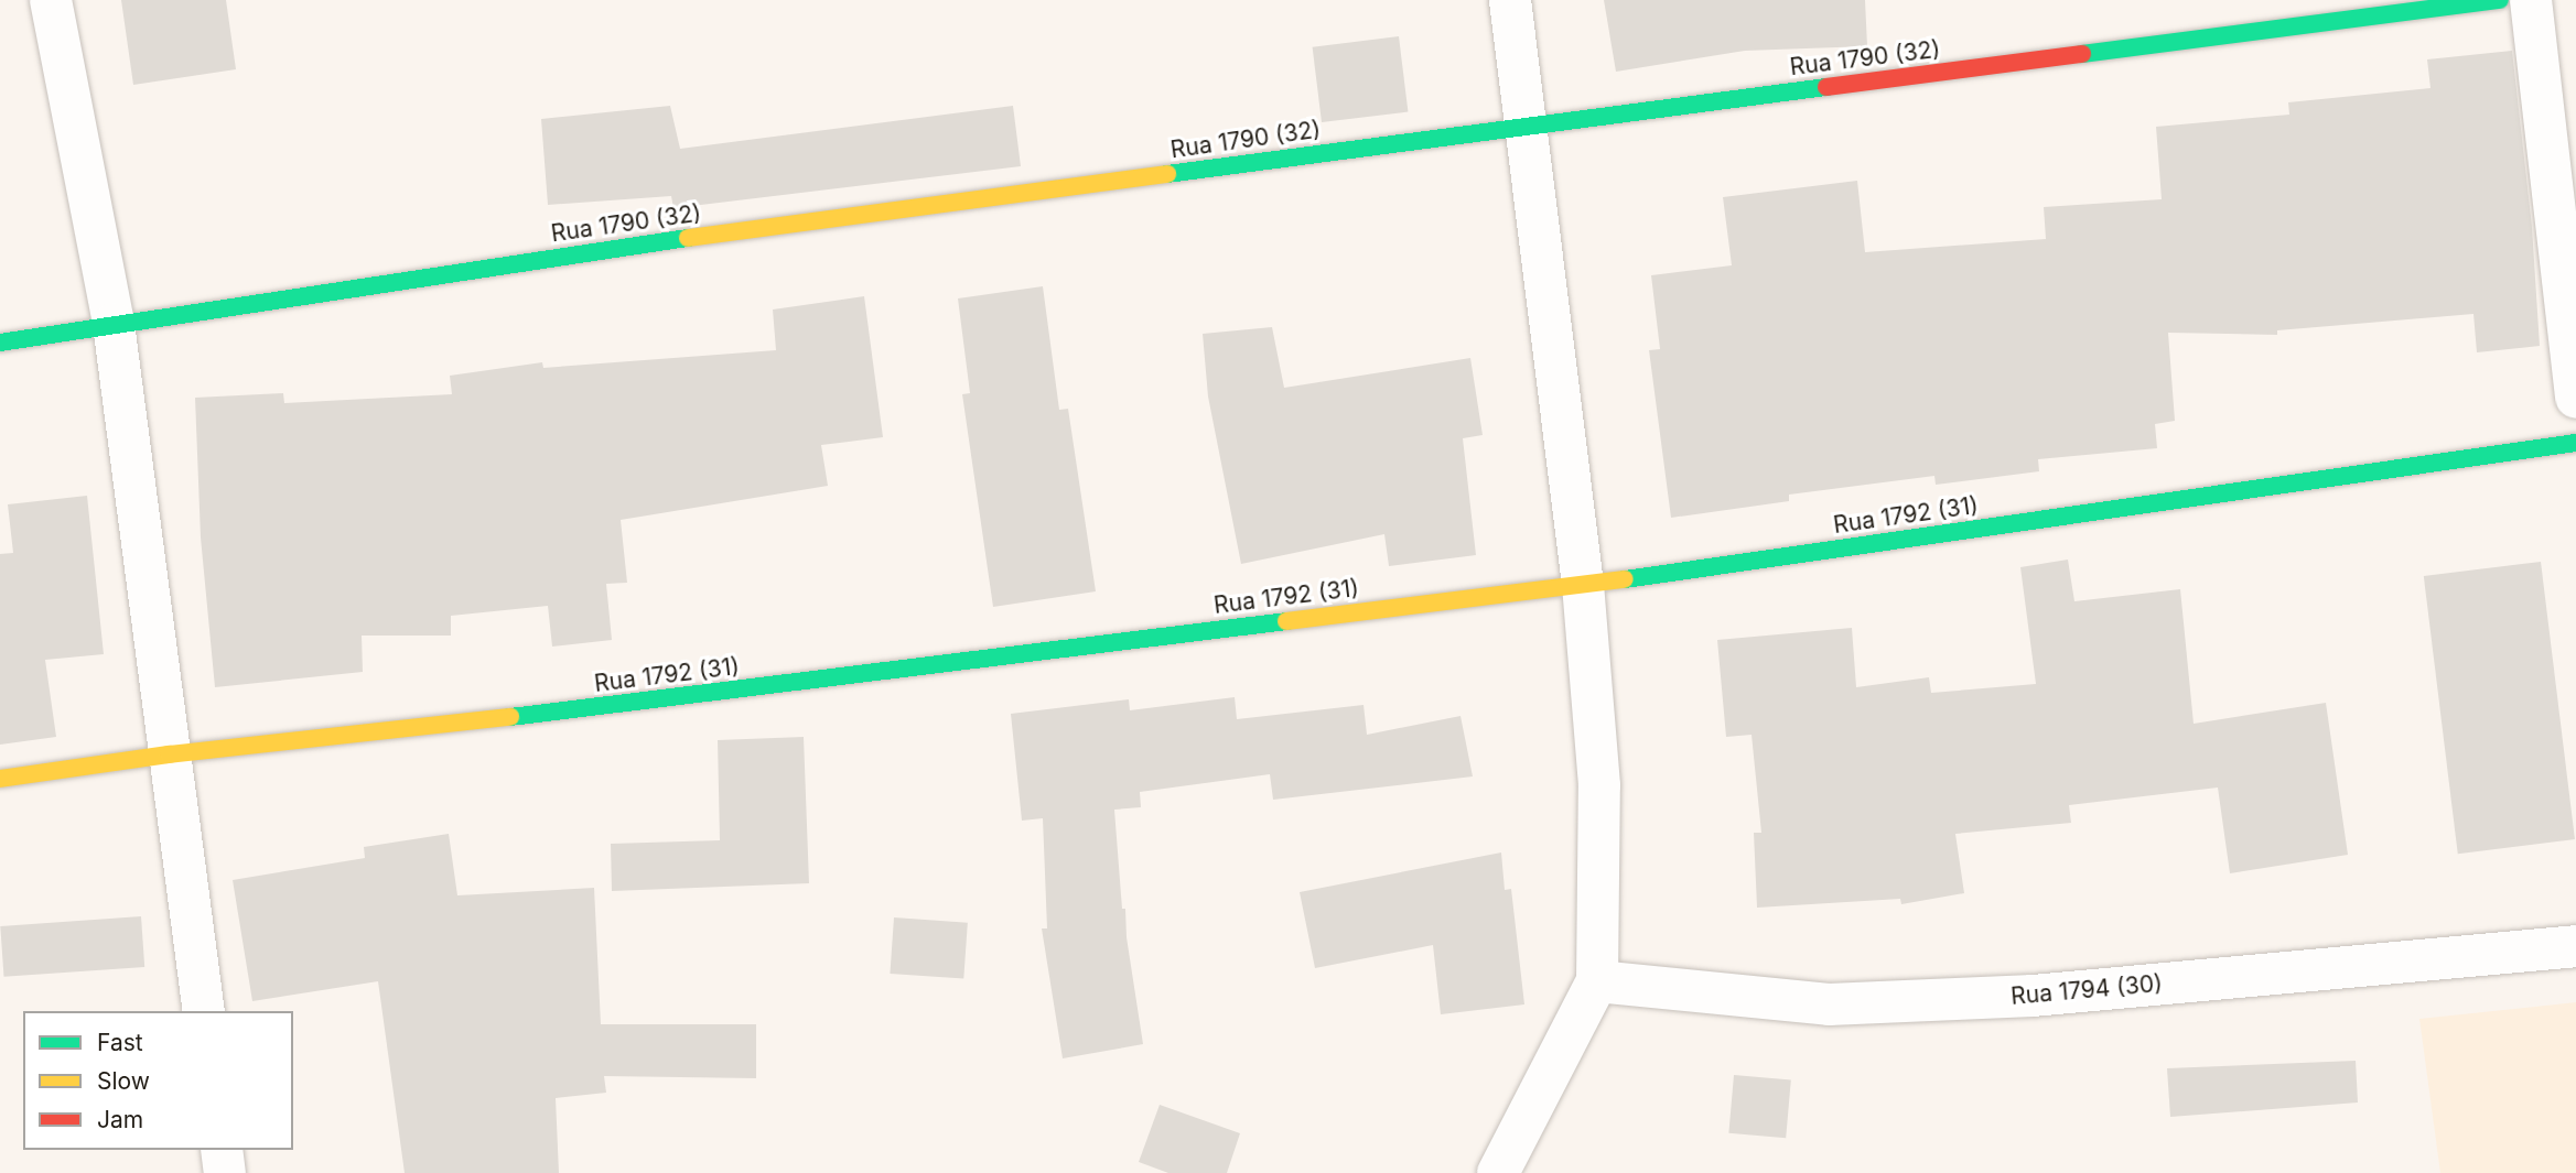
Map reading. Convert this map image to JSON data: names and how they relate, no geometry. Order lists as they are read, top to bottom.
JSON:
{
  "streets": {
    "street": ["Rua 1790 (32)", "Rua 1792 (31)", "Rua 1794 (30)"]
  },
  "legend": ["Fast", "Slow", "Jam"]
}
